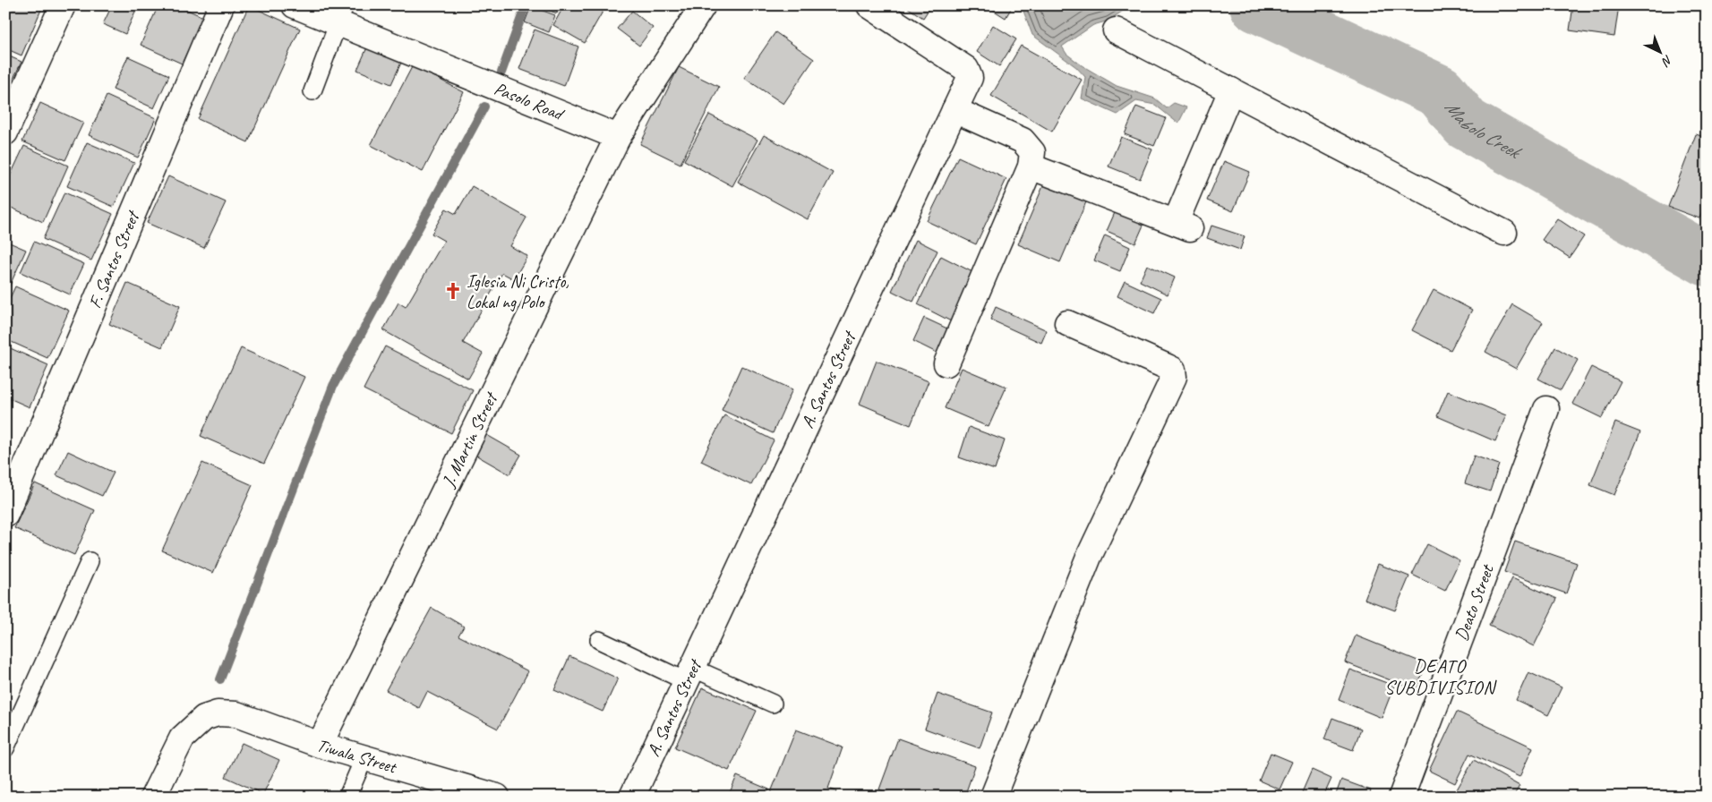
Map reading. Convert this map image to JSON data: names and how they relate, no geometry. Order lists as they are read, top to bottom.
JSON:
{
  "streets": {
    "street": [
      "Pasolo Road",
      "F. Santos Street",
      "A. Santos Street",
      "J. Martin Street",
      "Deato Street",
      "Tiwala Street"
    ]
  },
  "crossings": [
    ["Pasolo Road", "J. Martin Street"],
    ["J. Martin Street", "Tiwala Street"]
  ],
  "districts": ["DEATO SUBDIVISION"],
  "water": ["Mabolo Creek"],
  "places": {
    "church": ["Iglesia Ni Cristo, Lokal ng Polo"]
  },
  "north": "bottom right"
}
